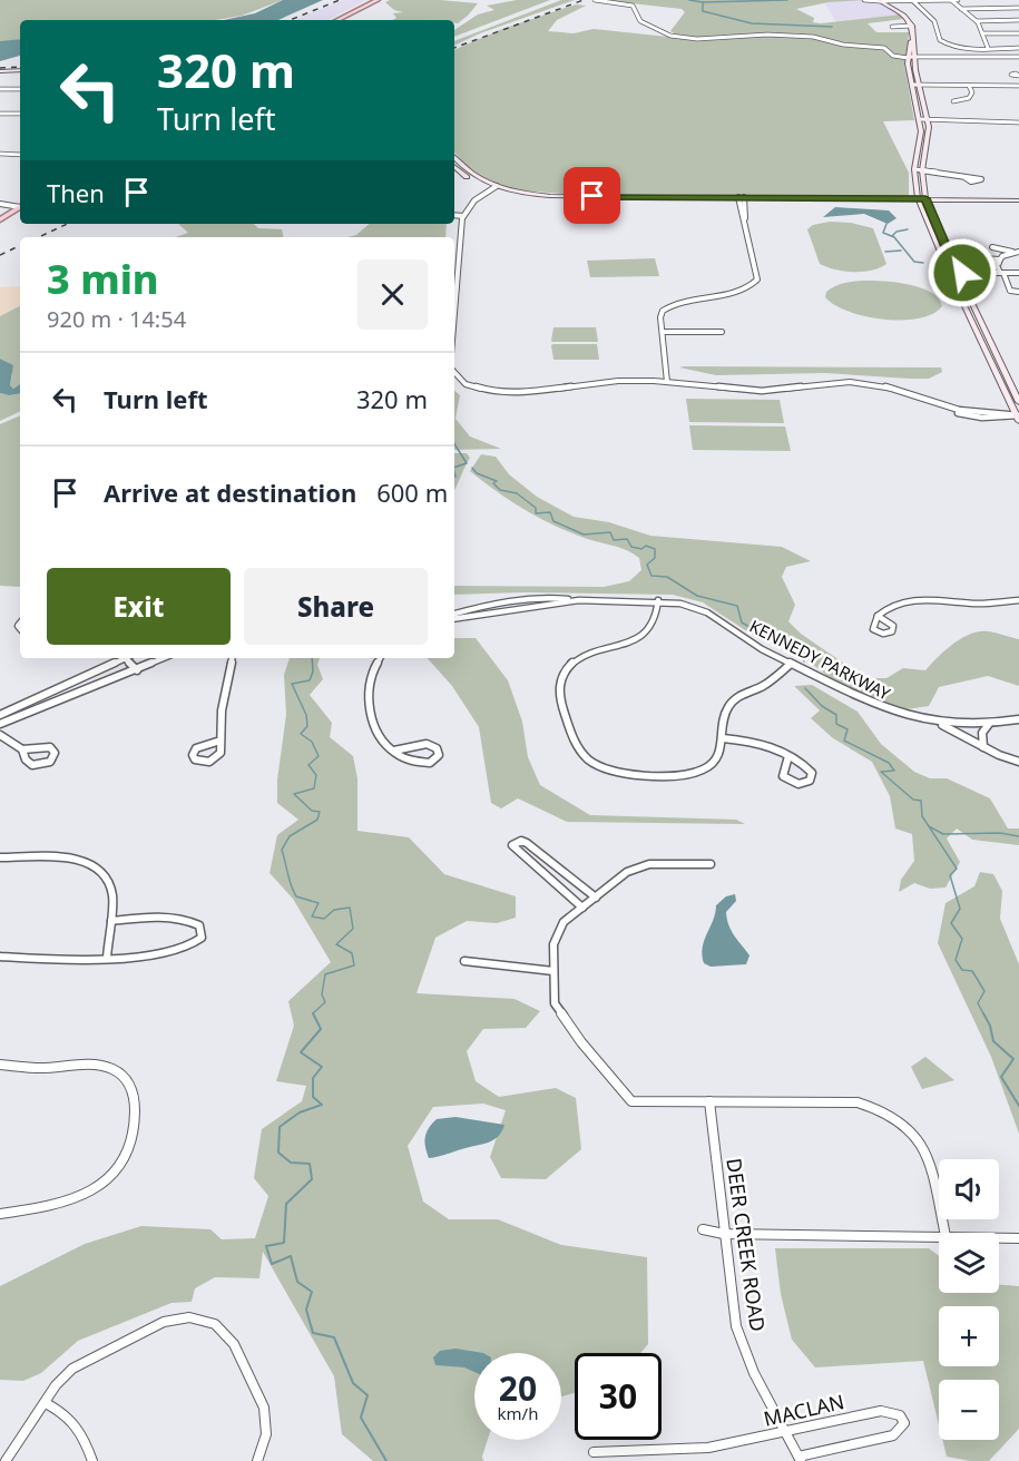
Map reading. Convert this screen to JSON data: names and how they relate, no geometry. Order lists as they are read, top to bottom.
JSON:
{
  "streets": {
    "street": ["KENNEDY PARKWAY", "DEER CREEK ROAD", "MACLAN"]
  },
  "crossings": [
    ["DEER CREEK ROAD", "MACLAN"]
  ],
  "page": {
    "turn": ["320 m", "Turn left"],
    "then": "Then",
    "heading": ["3 min", "920 m · 14:54"],
    "list": [
      {
        "name": "Turn left",
        "value": "320 m"
      },
      {
        "name": "Arrive at destination",
        "value": "600 m"
      }
    ],
    "buttons": ["Exit", "Share"],
    "map_buttons": ["+", "−"],
    "speed": "20 km/h",
    "limit": "30"
  }
}
